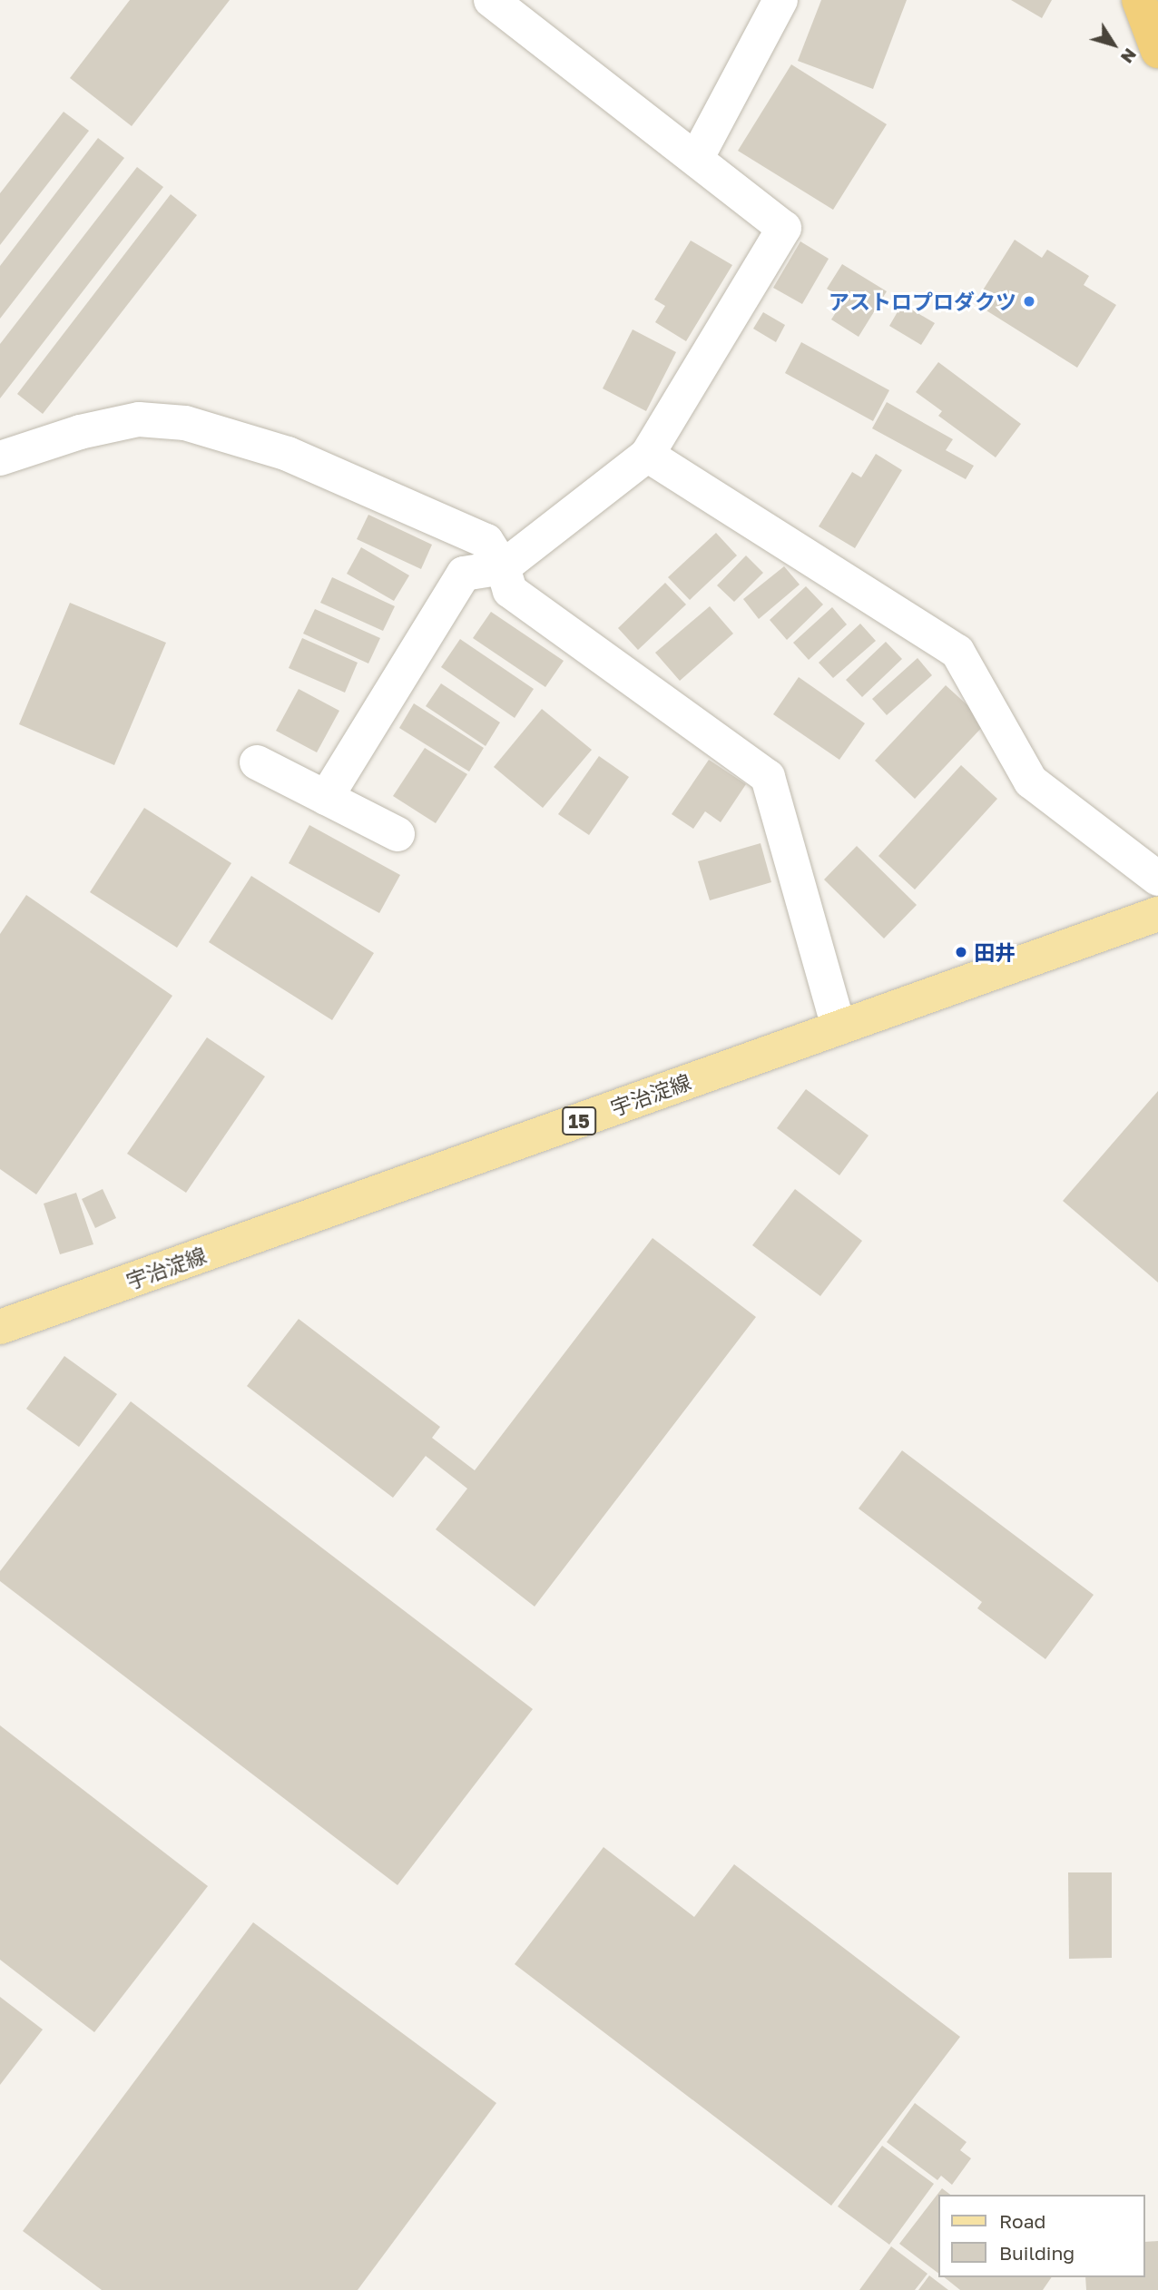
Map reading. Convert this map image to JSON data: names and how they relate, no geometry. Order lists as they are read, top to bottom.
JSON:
{
  "streets": {
    "main road": ["宇治淀線", "15"]
  },
  "places": ["アストロプロダクツ", "田井"],
  "legend": ["Road", "Building"],
  "north": "bottom right"
}
